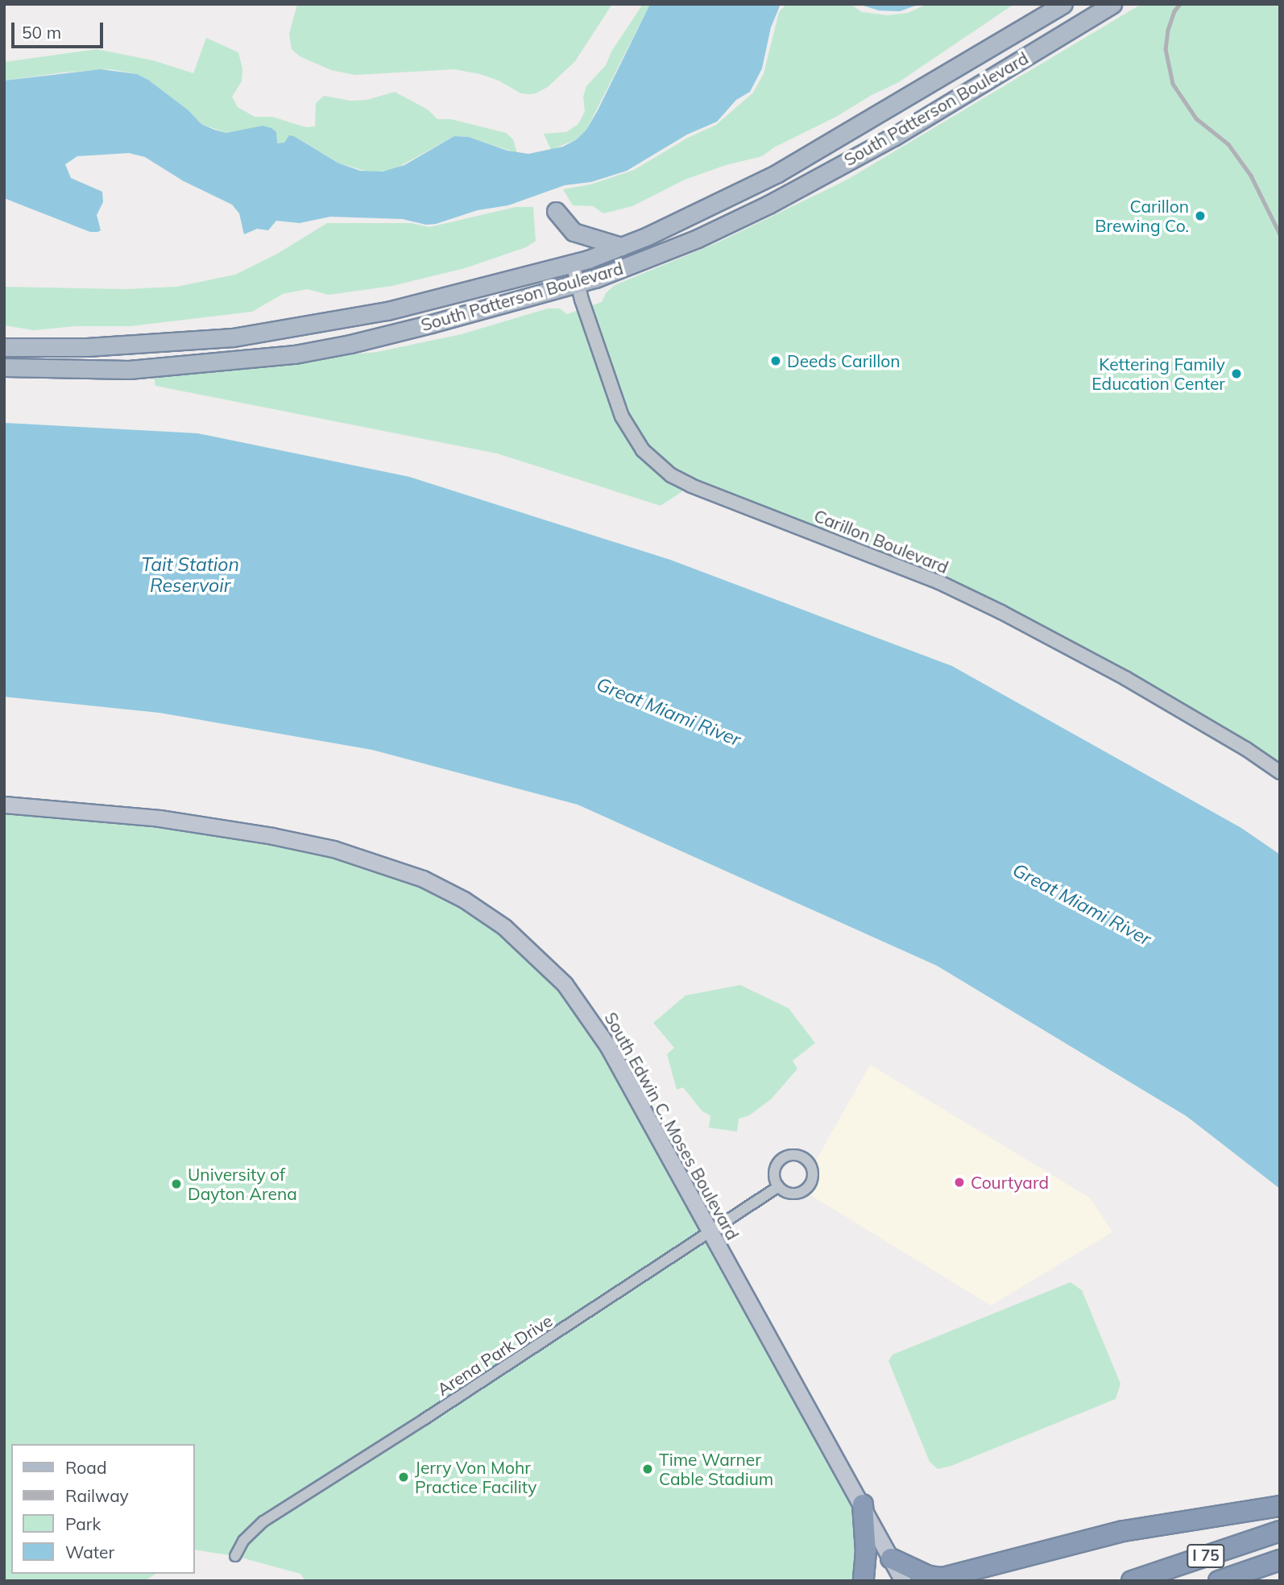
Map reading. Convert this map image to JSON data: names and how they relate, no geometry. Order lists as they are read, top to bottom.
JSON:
{
  "streets": {
    "highway": ["I 75"],
    "main road": ["South Patterson Boulevard", "South Edwin C. Moses Boulevard"],
    "street": ["Carillon Boulevard", "Arena Park Drive"]
  },
  "crossings": [
    ["South Patterson Boulevard", "Carillon Boulevard"],
    ["South Edwin C. Moses Boulevard", "Arena Park Drive"]
  ],
  "water": ["Tait Station Reservoir", "Great Miami River"],
  "places": [
    "Carillon Brewing Co.",
    "Deeds Carillon",
    "Kettering Family Education Center",
    "Courtyard",
    "University of Dayton Arena",
    "Time Warner Cable Stadium",
    "Jerry Von Mohr Practice Facility"
  ],
  "legend": [
    "Road",
    "Railway",
    "Park",
    "Water"
  ],
  "scale_bar": "50 m"
}
